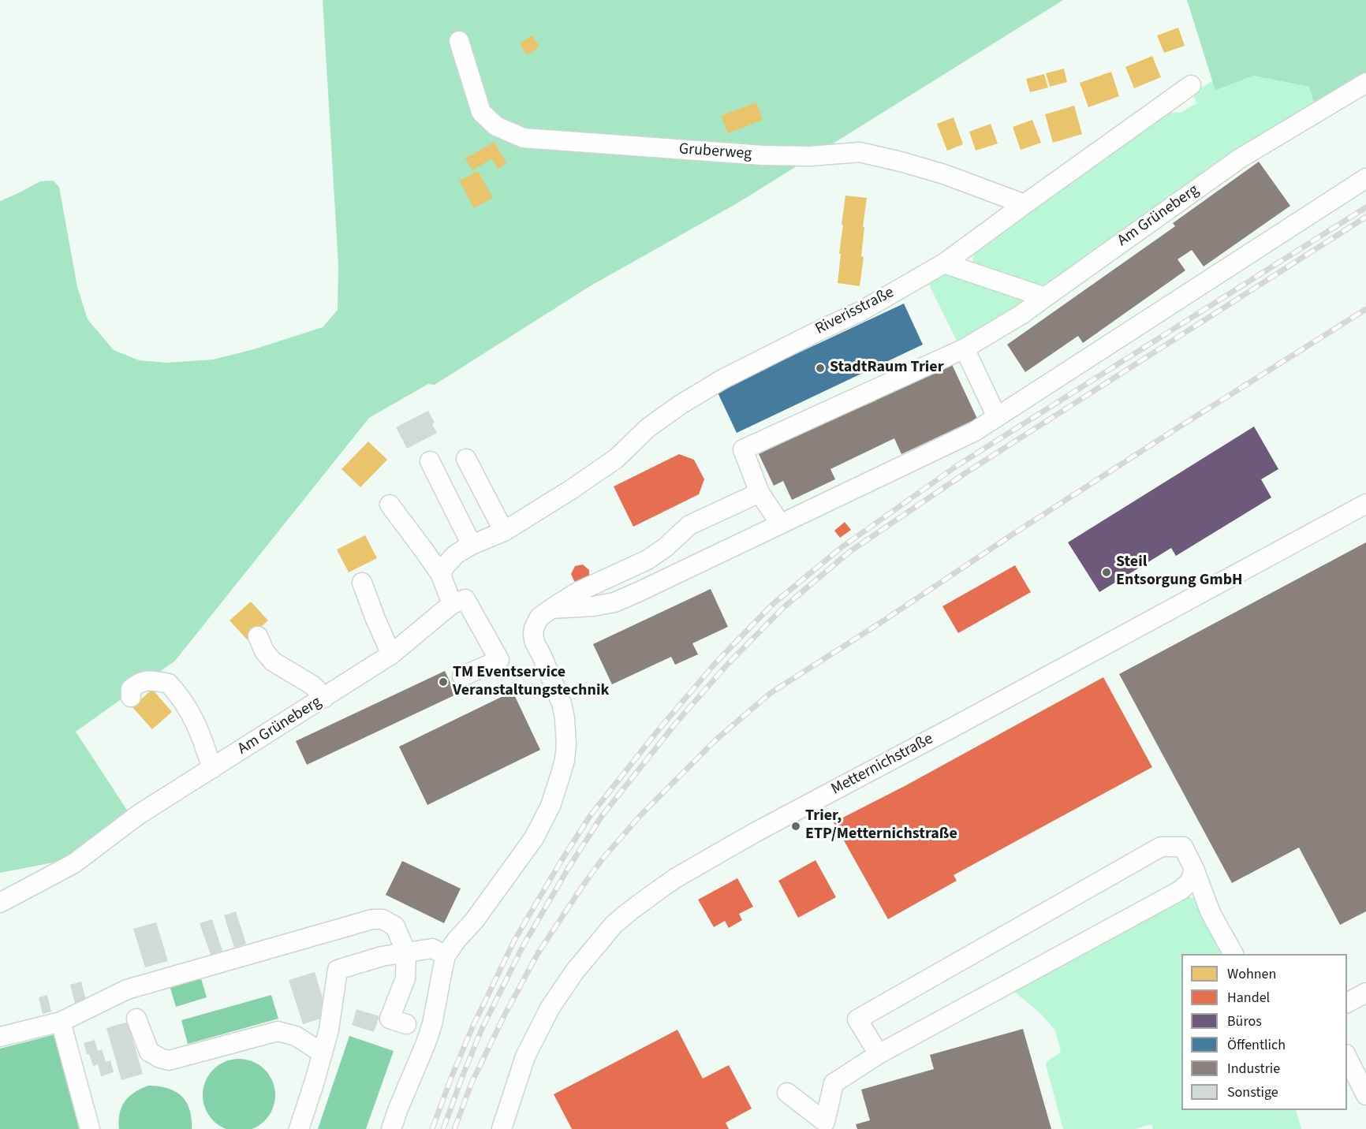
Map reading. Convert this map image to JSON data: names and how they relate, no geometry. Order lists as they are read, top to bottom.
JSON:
{
  "streets": {
    "street": [
      "Gruberweg",
      "Am Grüneberg",
      "Riverisstraße",
      "Metternichstraße"
    ]
  },
  "crossings": [
    ["Gruberweg", "Riverisstraße"]
  ],
  "places": [
    "StadtRaum Trier",
    "Steil Entsorgung GmbH",
    "TM Eventservice Veranstaltungstechnik",
    "Trier, ETP/Metternichstraße"
  ],
  "legend": [
    "Wohnen",
    "Handel",
    "Büros",
    "Öffentlich",
    "Industrie",
    "Sonstige"
  ]
}
